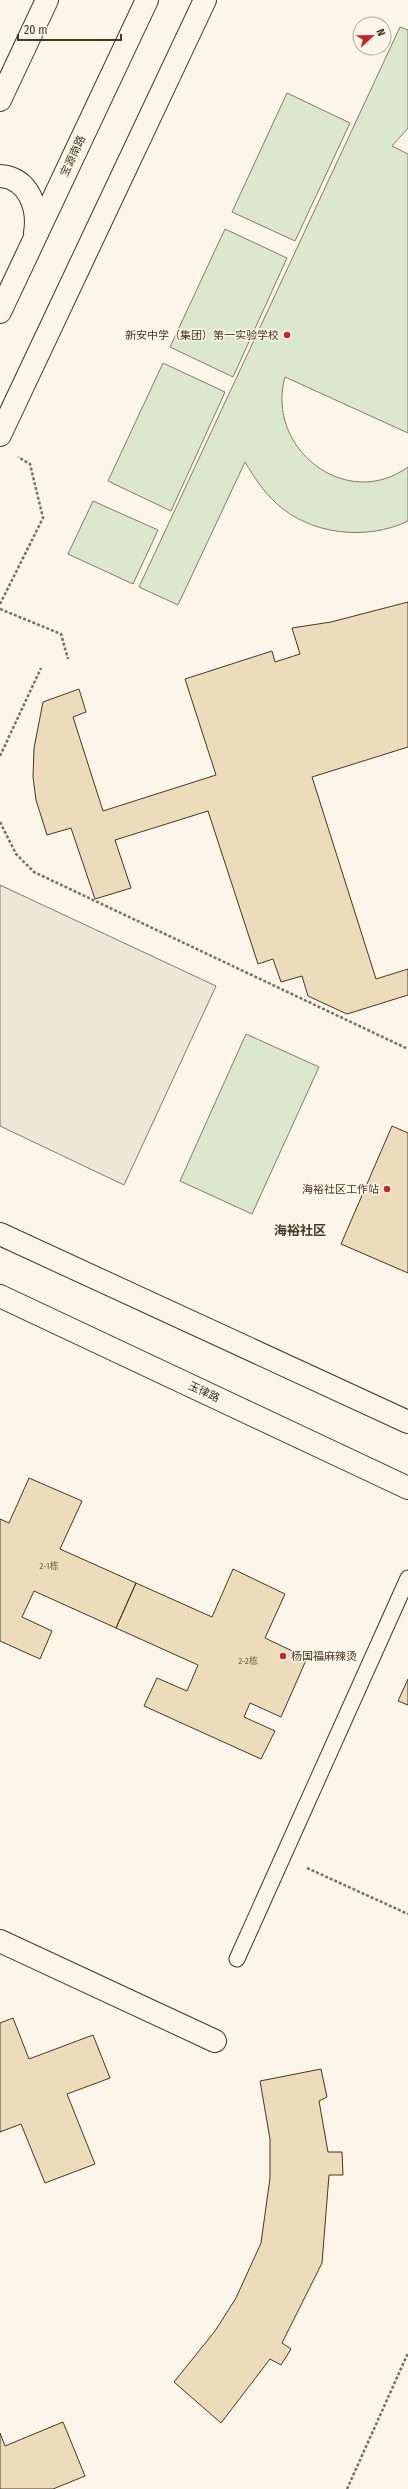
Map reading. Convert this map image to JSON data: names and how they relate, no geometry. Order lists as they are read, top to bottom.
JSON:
{
  "streets": {
    "main road": ["宝源南路", "玉律路"]
  },
  "districts": ["海裕社区"],
  "places": ["新安中学（集团）第一实验学校", "海裕社区工作站", "杨国福麻辣烫"],
  "house_numbers": ["2-1栋", "2-2栋"],
  "scale_bar": "20 m",
  "north": "right"
}
